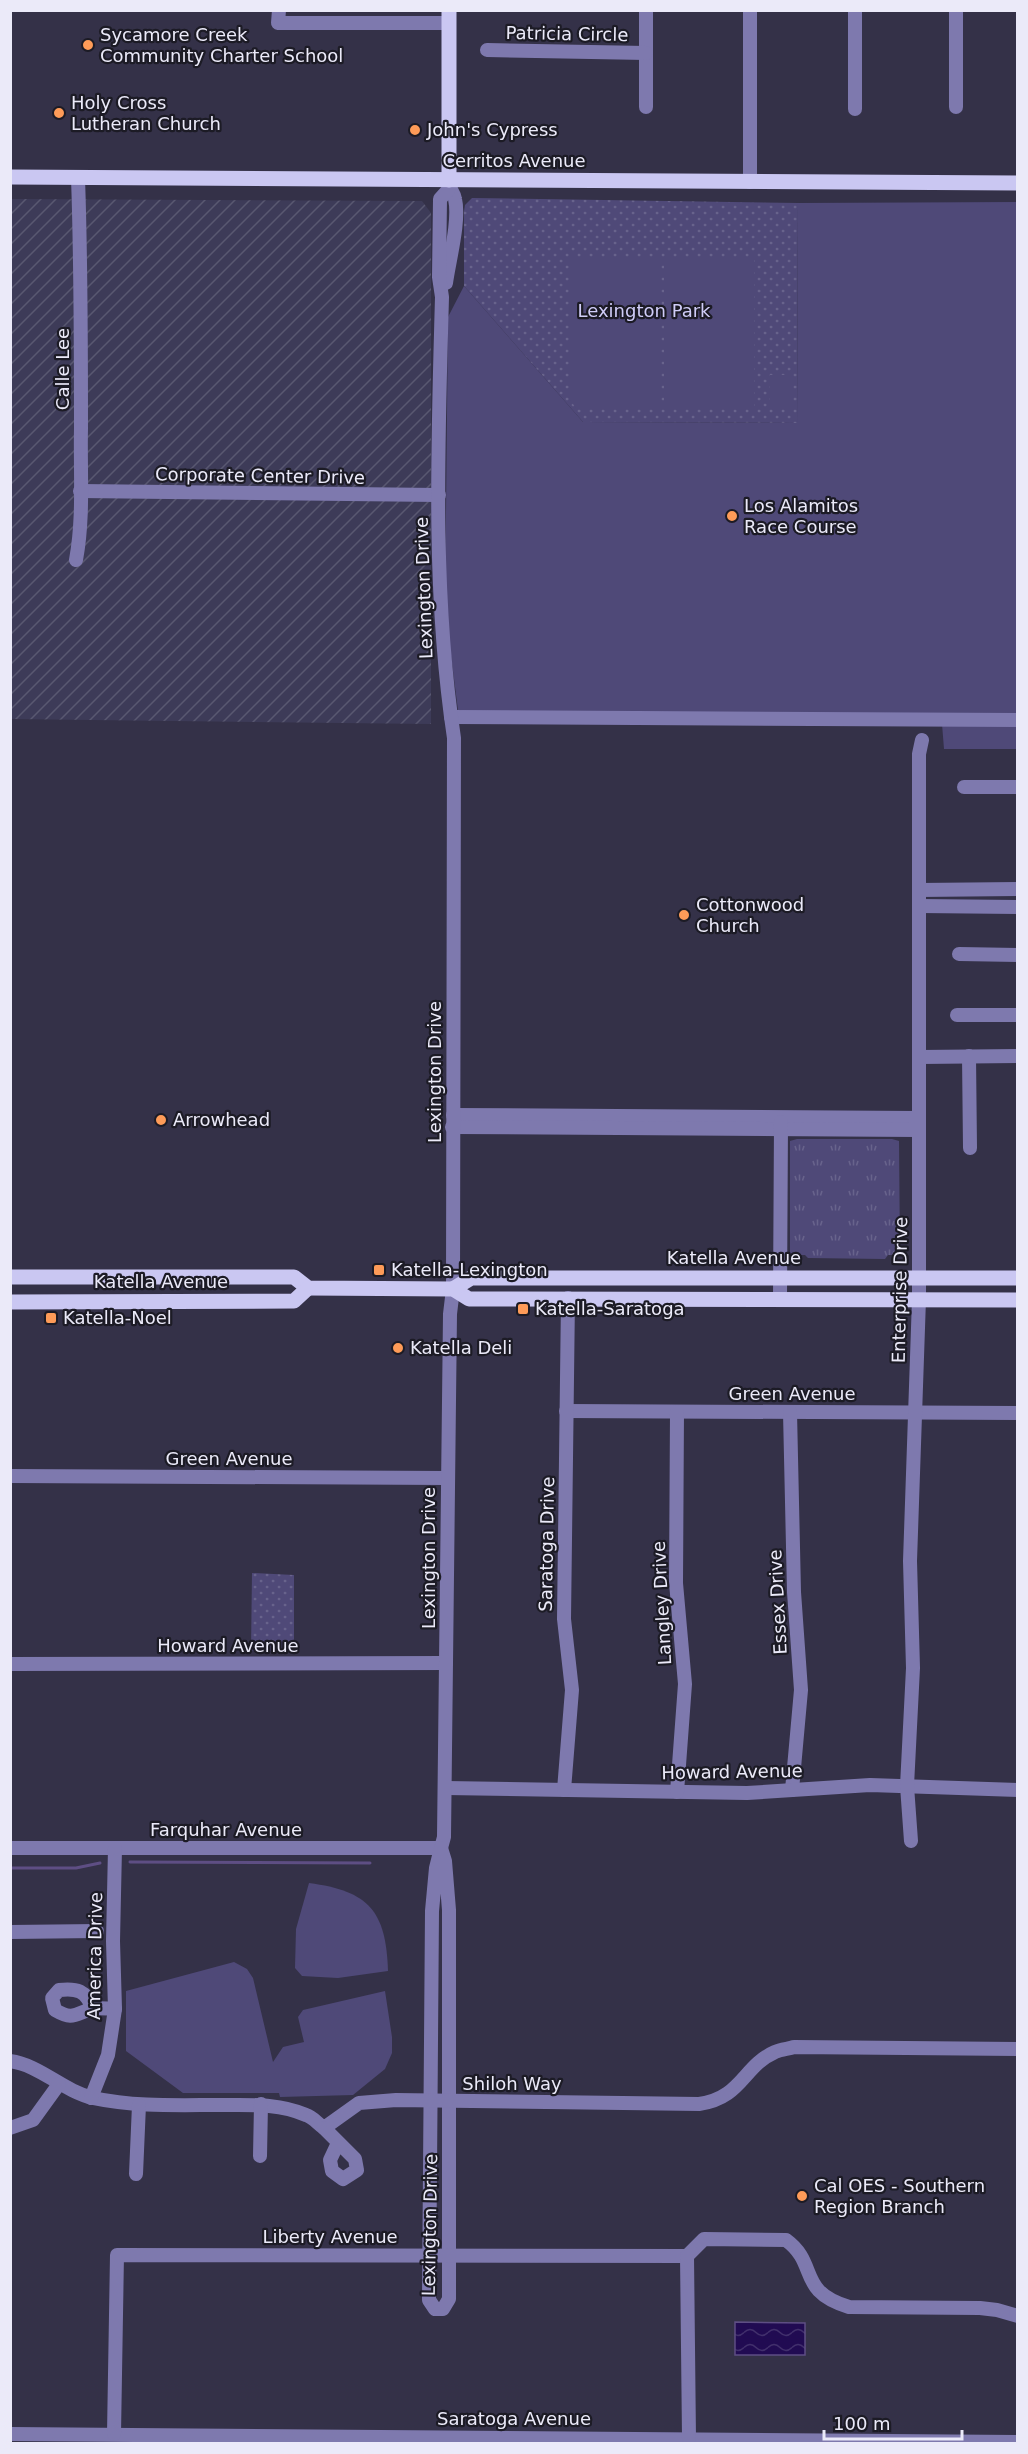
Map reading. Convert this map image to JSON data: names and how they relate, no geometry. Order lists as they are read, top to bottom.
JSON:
{
  "streets": {
    "main road": ["Cerritos Avenue", "Katella Avenue"],
    "street": [
      "Patricia Circle",
      "Calle Lee",
      "Corporate Center Drive",
      "Lexington Drive",
      "Enterprise Drive",
      "Green Avenue",
      "Saratoga Drive",
      "Essex Drive",
      "Langley Drive",
      "Howard Avenue",
      "Farquhar Avenue",
      "America Drive",
      "Shiloh Way",
      "Liberty Avenue",
      "Saratoga Avenue"
    ]
  },
  "crossings": [
    ["Cerritos Avenue", "Calle Lee"],
    ["Cerritos Avenue", "Lexington Drive"],
    ["Calle Lee", "Corporate Center Drive"],
    ["Corporate Center Drive", "Lexington Drive"],
    ["Lexington Drive", "Katella Avenue"],
    ["Lexington Drive", "Green Avenue"],
    ["Lexington Drive", "Howard Avenue"],
    ["Lexington Drive", "Farquhar Avenue"],
    ["Lexington Drive", "Shiloh Way"],
    ["Lexington Drive", "Liberty Avenue"],
    ["Katella Avenue", "Enterprise Drive"],
    ["Katella Avenue", "Saratoga Drive"],
    ["Enterprise Drive", "Green Avenue"],
    ["Enterprise Drive", "Howard Avenue"],
    ["Green Avenue", "Saratoga Drive"],
    ["Green Avenue", "Essex Drive"],
    ["Green Avenue", "Langley Drive"],
    ["Saratoga Drive", "Howard Avenue"],
    ["Essex Drive", "Howard Avenue"],
    ["Langley Drive", "Howard Avenue"],
    ["Farquhar Avenue", "America Drive"],
    ["Liberty Avenue", "Saratoga Avenue"]
  ],
  "parks": ["Lexington Park"],
  "places": {
    "other": [
      "Sycamore Creek Community Charter School",
      "Holy Cross Lutheran Church",
      "John's Cypress",
      "Los Alamitos Race Course",
      "Cottonwood Church",
      "Arrowhead",
      "Katella Deli",
      "Cal OES - Southern Region Branch"
    ],
    "transit": ["Katella-Lexington", "Katella-Saratoga", "Katella-Noel"]
  },
  "scale_bar": "100 m"
}
